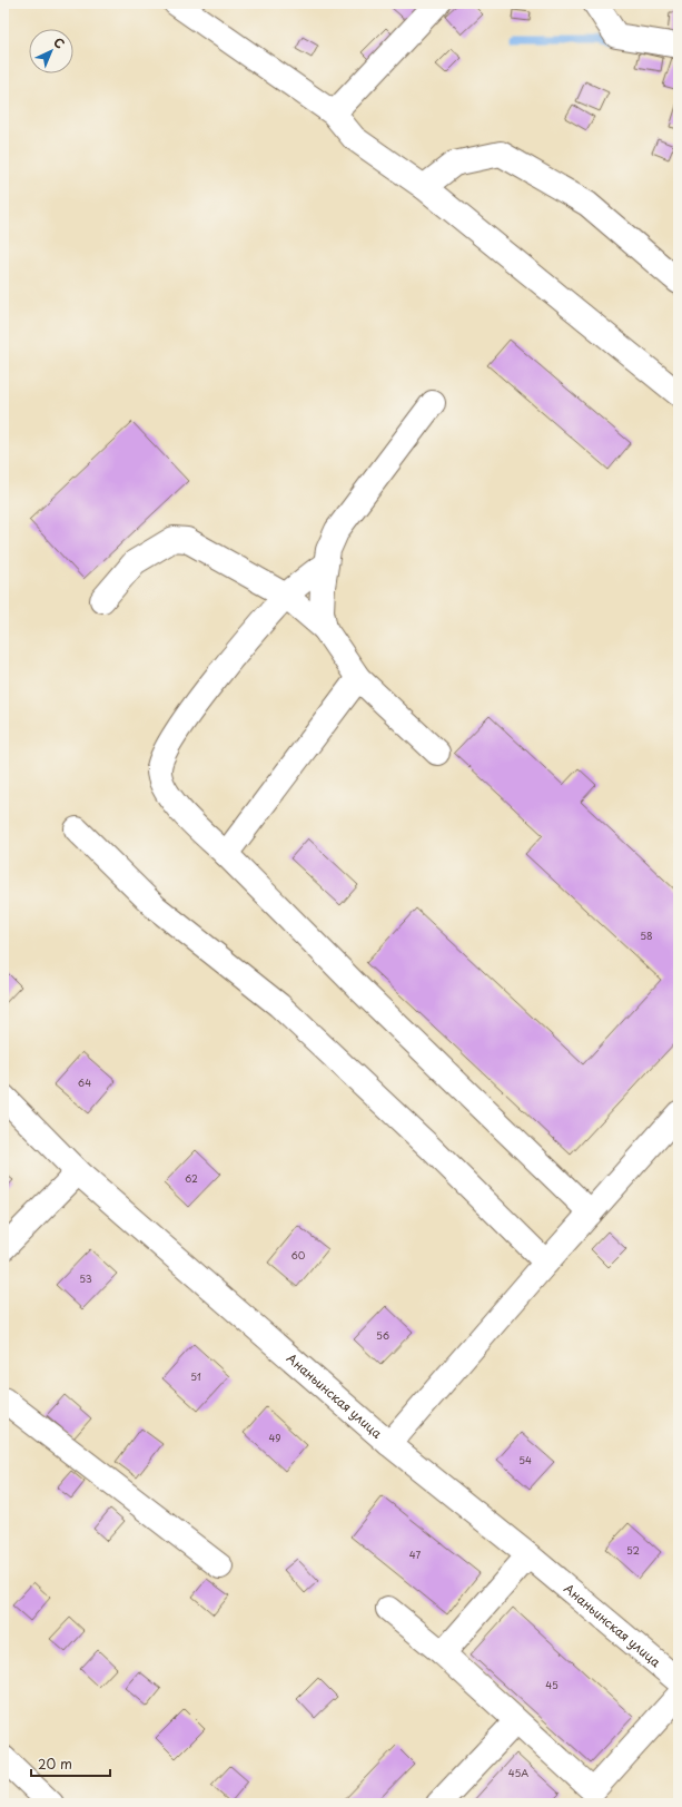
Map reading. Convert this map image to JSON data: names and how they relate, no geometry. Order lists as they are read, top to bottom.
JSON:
{
  "streets": {
    "street": ["Ананьинская улица"]
  },
  "house_numbers": [
    "58",
    "64",
    "62",
    "60",
    "53",
    "56",
    "51",
    "49",
    "54",
    "52",
    "47",
    "45",
    "45А"
  ],
  "scale_bar": "20 m",
  "north": "top right"
}
